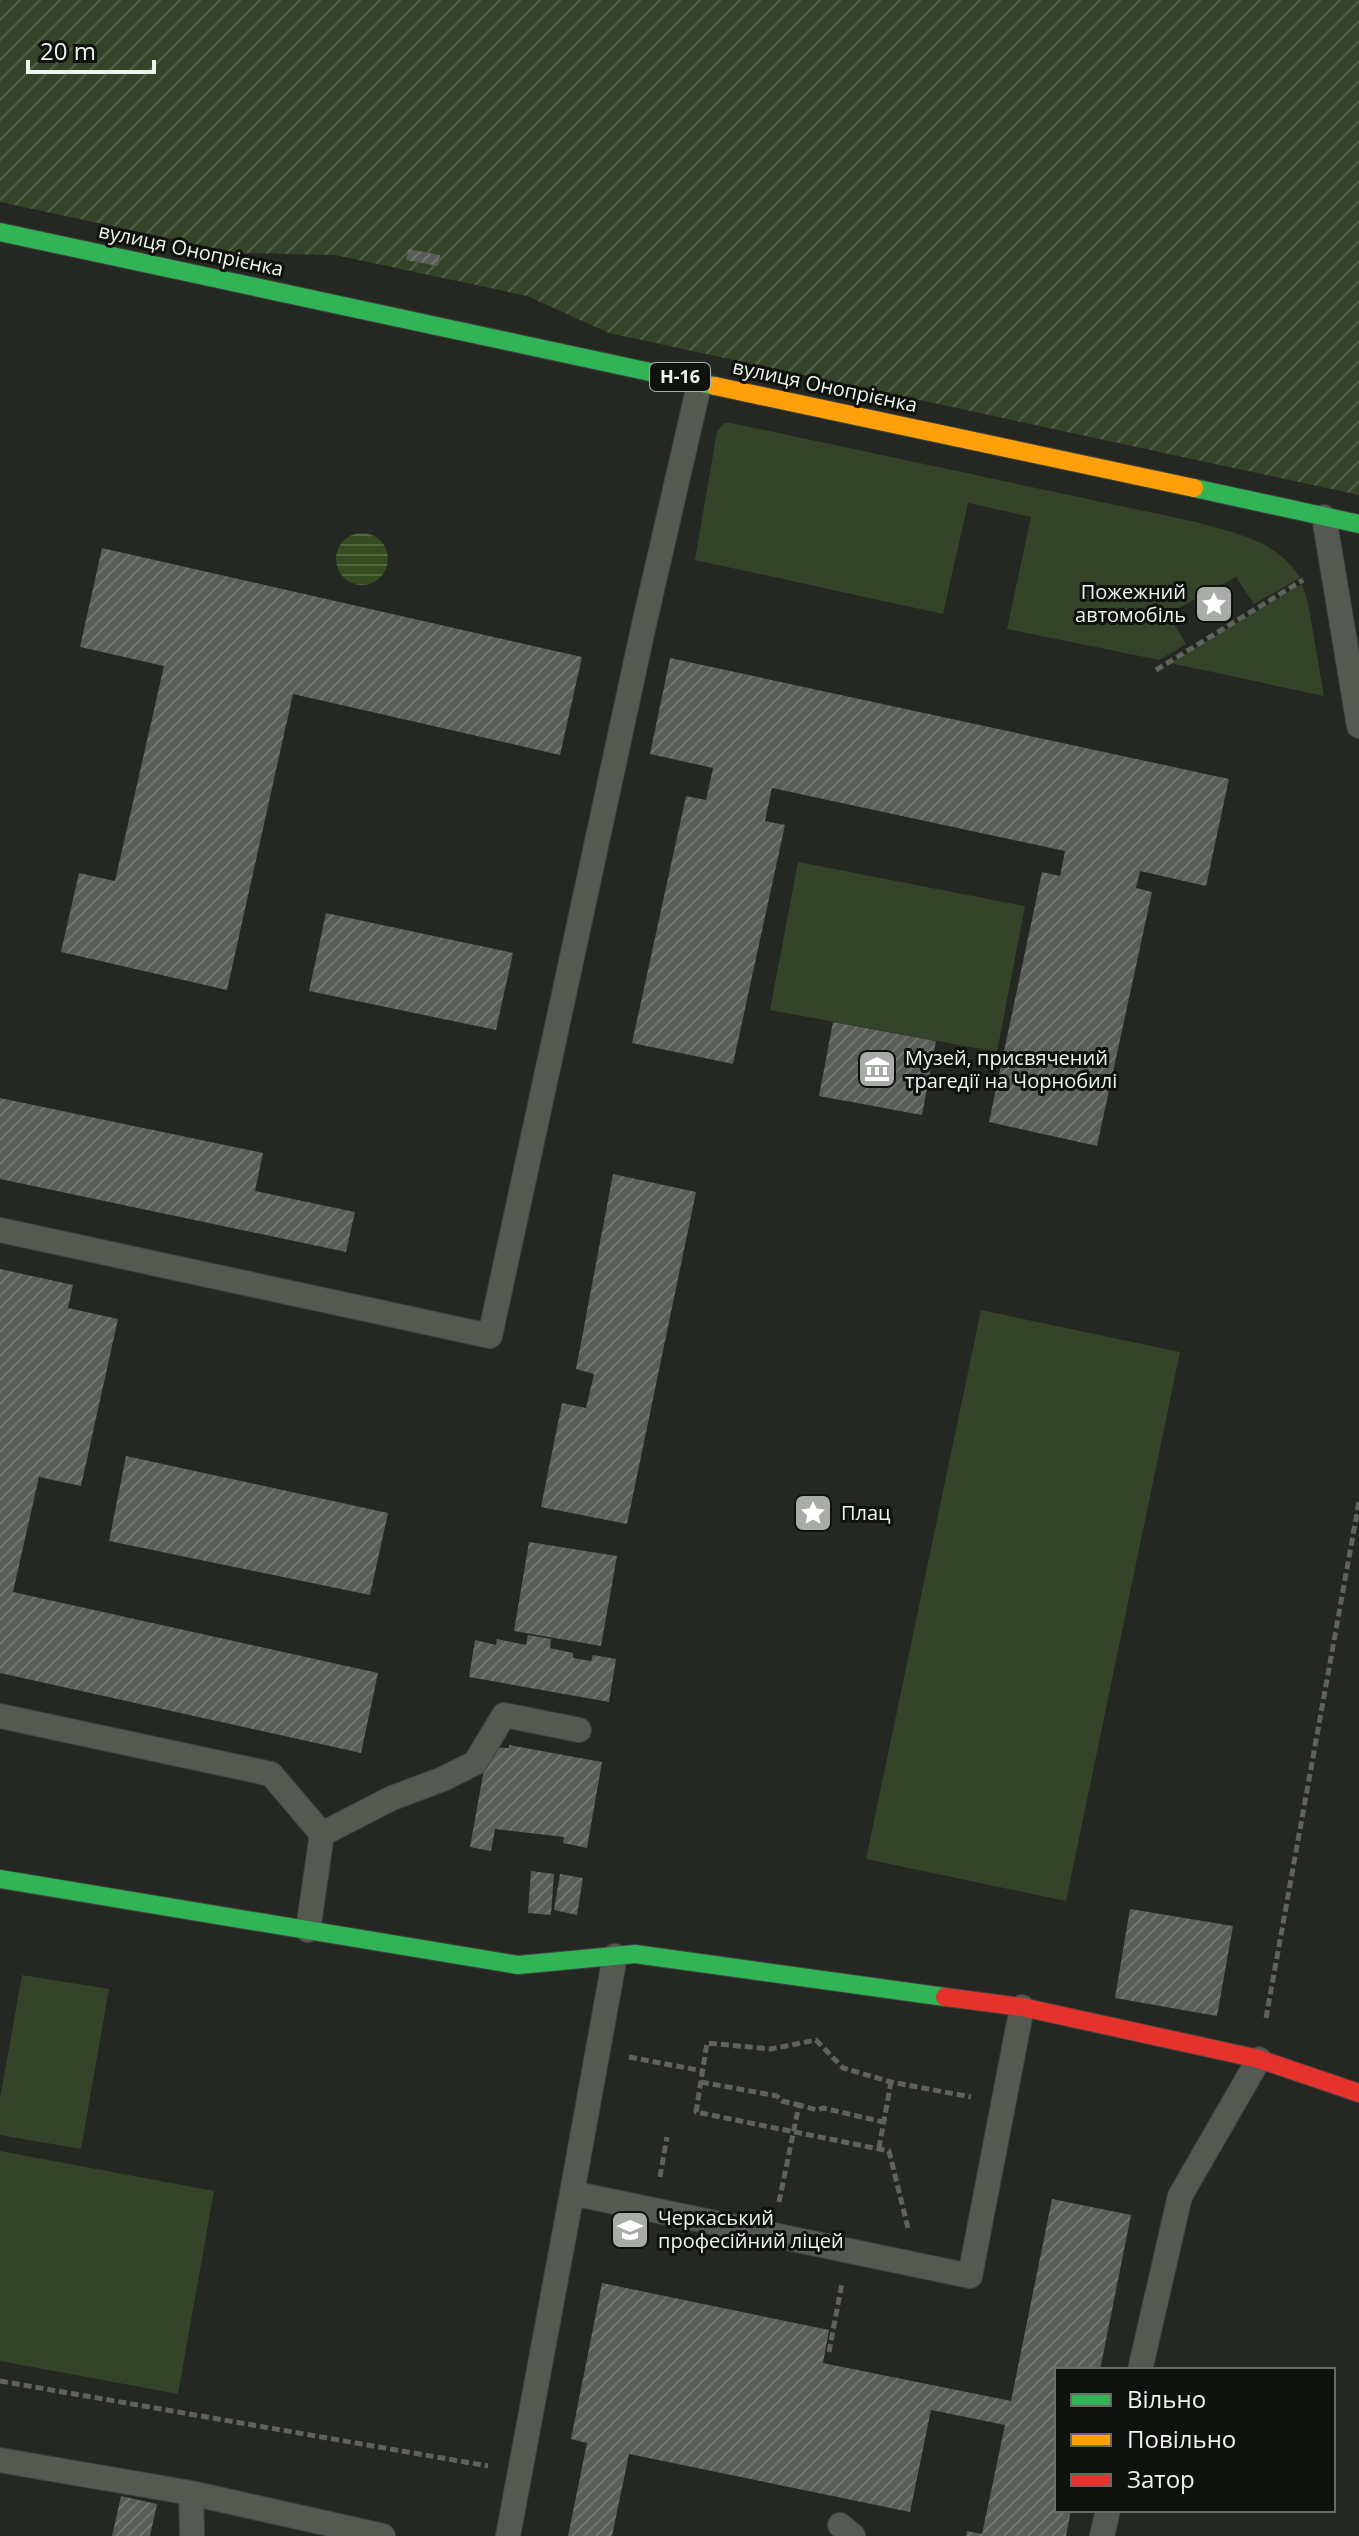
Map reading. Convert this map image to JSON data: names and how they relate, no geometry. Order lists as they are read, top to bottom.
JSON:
{
  "streets": {
    "main road": ["вулиця Онопрієнка", "Н-16"]
  },
  "places": {
    "place": ["Пожежний автомобіль", "Плац"],
    "museum": ["Музей, присвячений трагедії на Чорнобилі"],
    "school or university": ["Черкаський професійний ліцей"]
  },
  "legend": ["Вільно", "Повільно", "Затор"],
  "scale_bar": "20 m"
}
